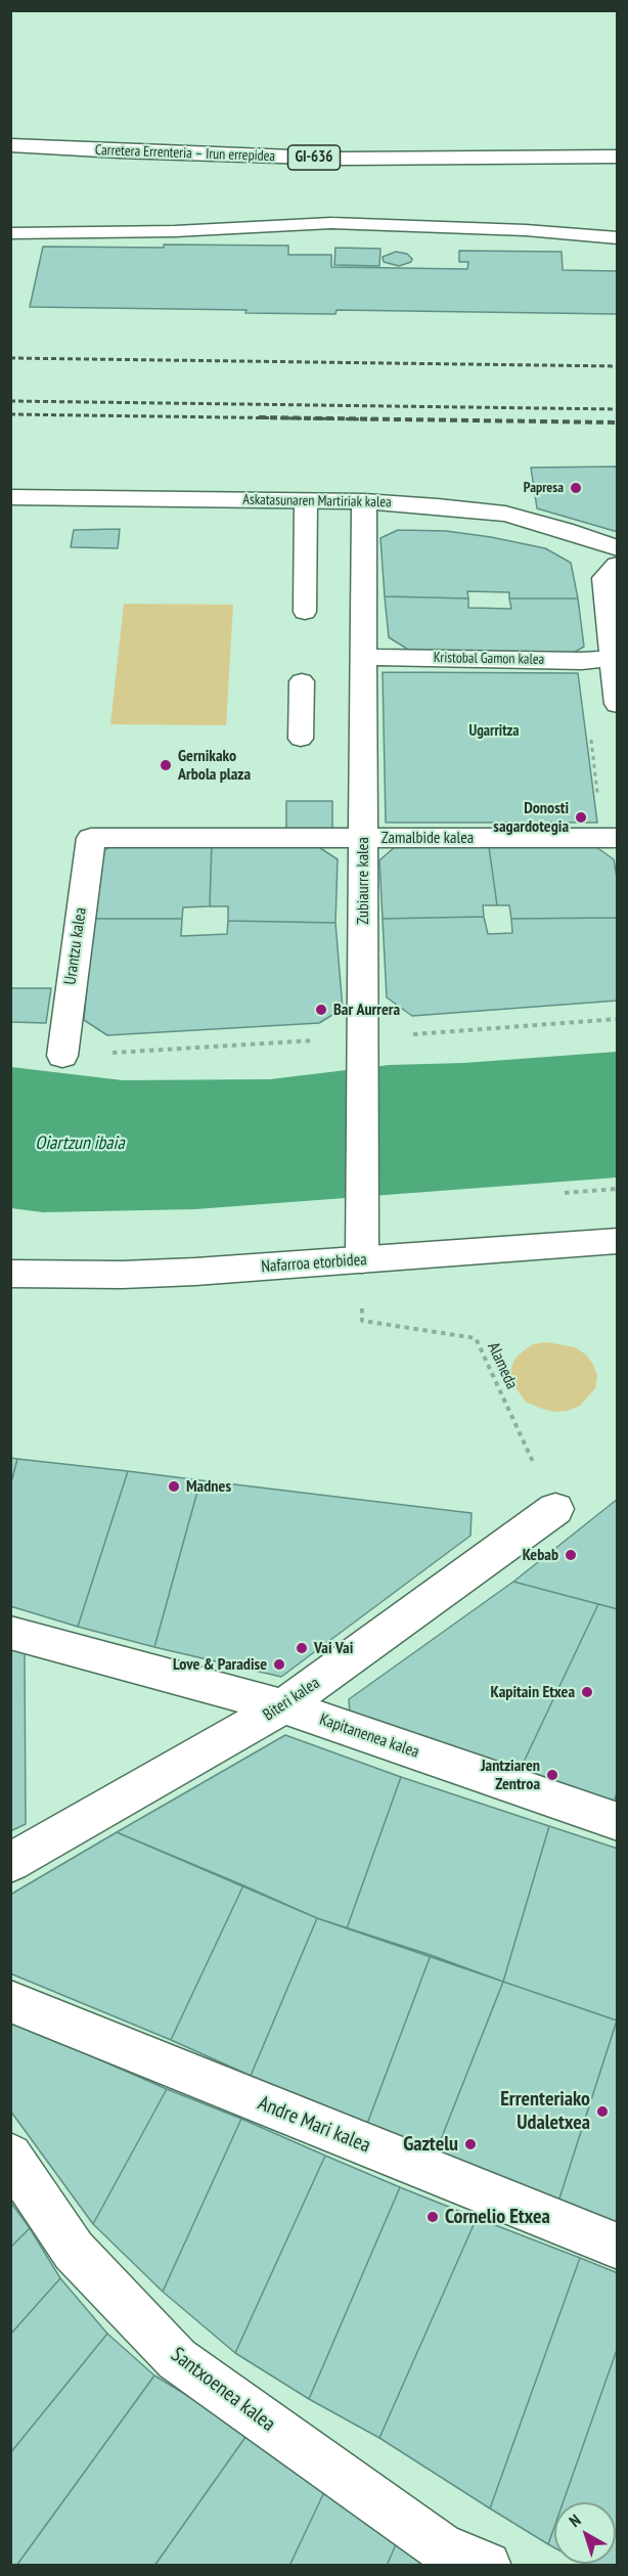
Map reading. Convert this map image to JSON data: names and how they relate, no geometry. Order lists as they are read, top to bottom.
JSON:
{
  "streets": {
    "street": [
      "Carretera Errenteria – Irun errepidea",
      "GI-636",
      "Askatasunaren Martiriak kalea",
      "Kristobal Gamon kalea",
      "Zamalbide kalea",
      "Zubiaurre kalea",
      "Urantzu kalea",
      "Nafarroa etorbidea",
      "Biteri kalea",
      "Kapitanenea kalea",
      "Andre Mari kalea",
      "Santxoenea kalea"
    ],
    "path": ["Alameda"]
  },
  "crossings": [
    ["Askatasunaren Martiriak kalea", "Zubiaurre kalea"],
    ["Kristobal Gamon kalea", "Zubiaurre kalea"],
    ["Zamalbide kalea", "Zubiaurre kalea"],
    ["Zamalbide kalea", "Urantzu kalea"],
    ["Zubiaurre kalea", "Nafarroa etorbidea"],
    ["Alameda", "Biteri kalea"],
    ["Biteri kalea", "Kapitanenea kalea"]
  ],
  "districts": ["Ugarritza"],
  "water": ["Oiartzun ibaia"],
  "places": [
    "Papresa",
    "Gernikako Arbola plaza",
    "Donosti sagardotegia",
    "Bar Aurrera",
    "Madnes",
    "Kebab",
    "Vai Vai",
    "Love & Paradise",
    "Kapitain Etxea",
    "Jantziaren Zentroa",
    "Errenteriako Udaletxea",
    "Gaztelu",
    "Cornelio Etxea"
  ],
  "north": "top left"
}
